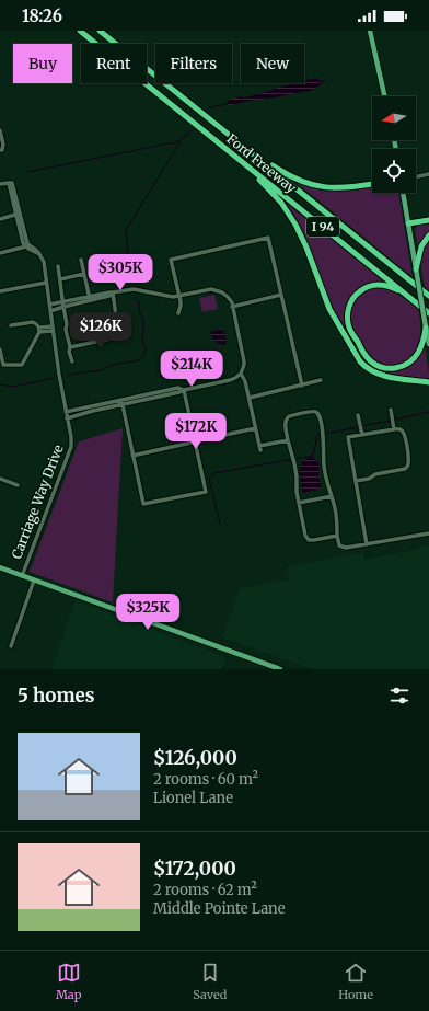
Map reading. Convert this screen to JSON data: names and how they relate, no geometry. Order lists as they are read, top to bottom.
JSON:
{
  "streets": {
    "highway": ["Ford Freeway", "I 94"],
    "street": ["Carriage Way Drive"]
  },
  "north": "left",
  "page": {
    "status": "18:26",
    "chip": [
      "Buy",
      "Rent",
      "Filters",
      "New"
    ],
    "price": [
      "$305K",
      "$126K",
      "$214K",
      "$172K",
      "$325K"
    ],
    "heading": "5 homes",
    "list": [
      {
        "name": "$126,000",
        "note": "2 rooms · 60 m² · Lionel Lane"
      },
      {
        "name": "$172,000",
        "note": "2 rooms · 62 m² · Middle Pointe Lane"
      }
    ],
    "tabs": ["Map", "Saved", "Home"]
  }
}
